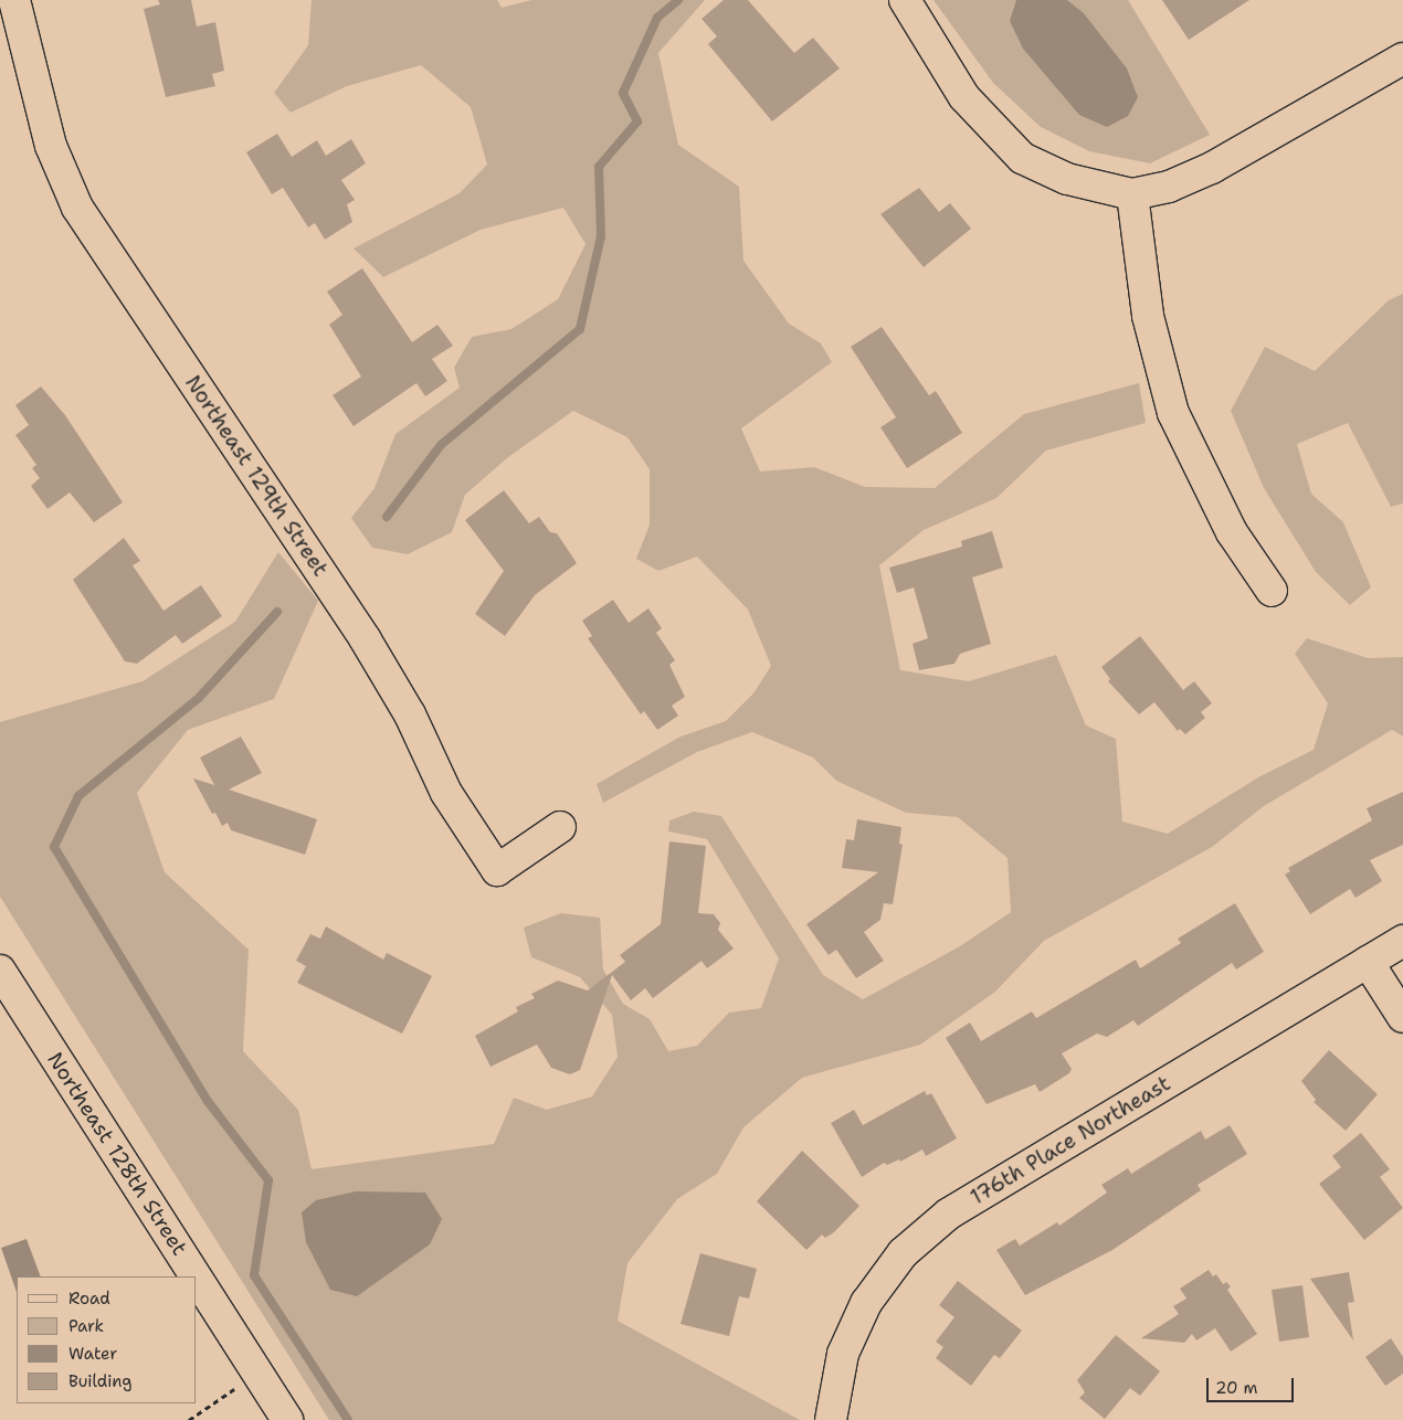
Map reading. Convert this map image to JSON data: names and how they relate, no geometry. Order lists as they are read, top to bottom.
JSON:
{
  "streets": {
    "street": ["Northeast 129th Street", "176th Place Northeast", "Northeast 128th Street"]
  },
  "legend": [
    "Road",
    "Park",
    "Water",
    "Building"
  ],
  "scale_bar": "20 m"
}
